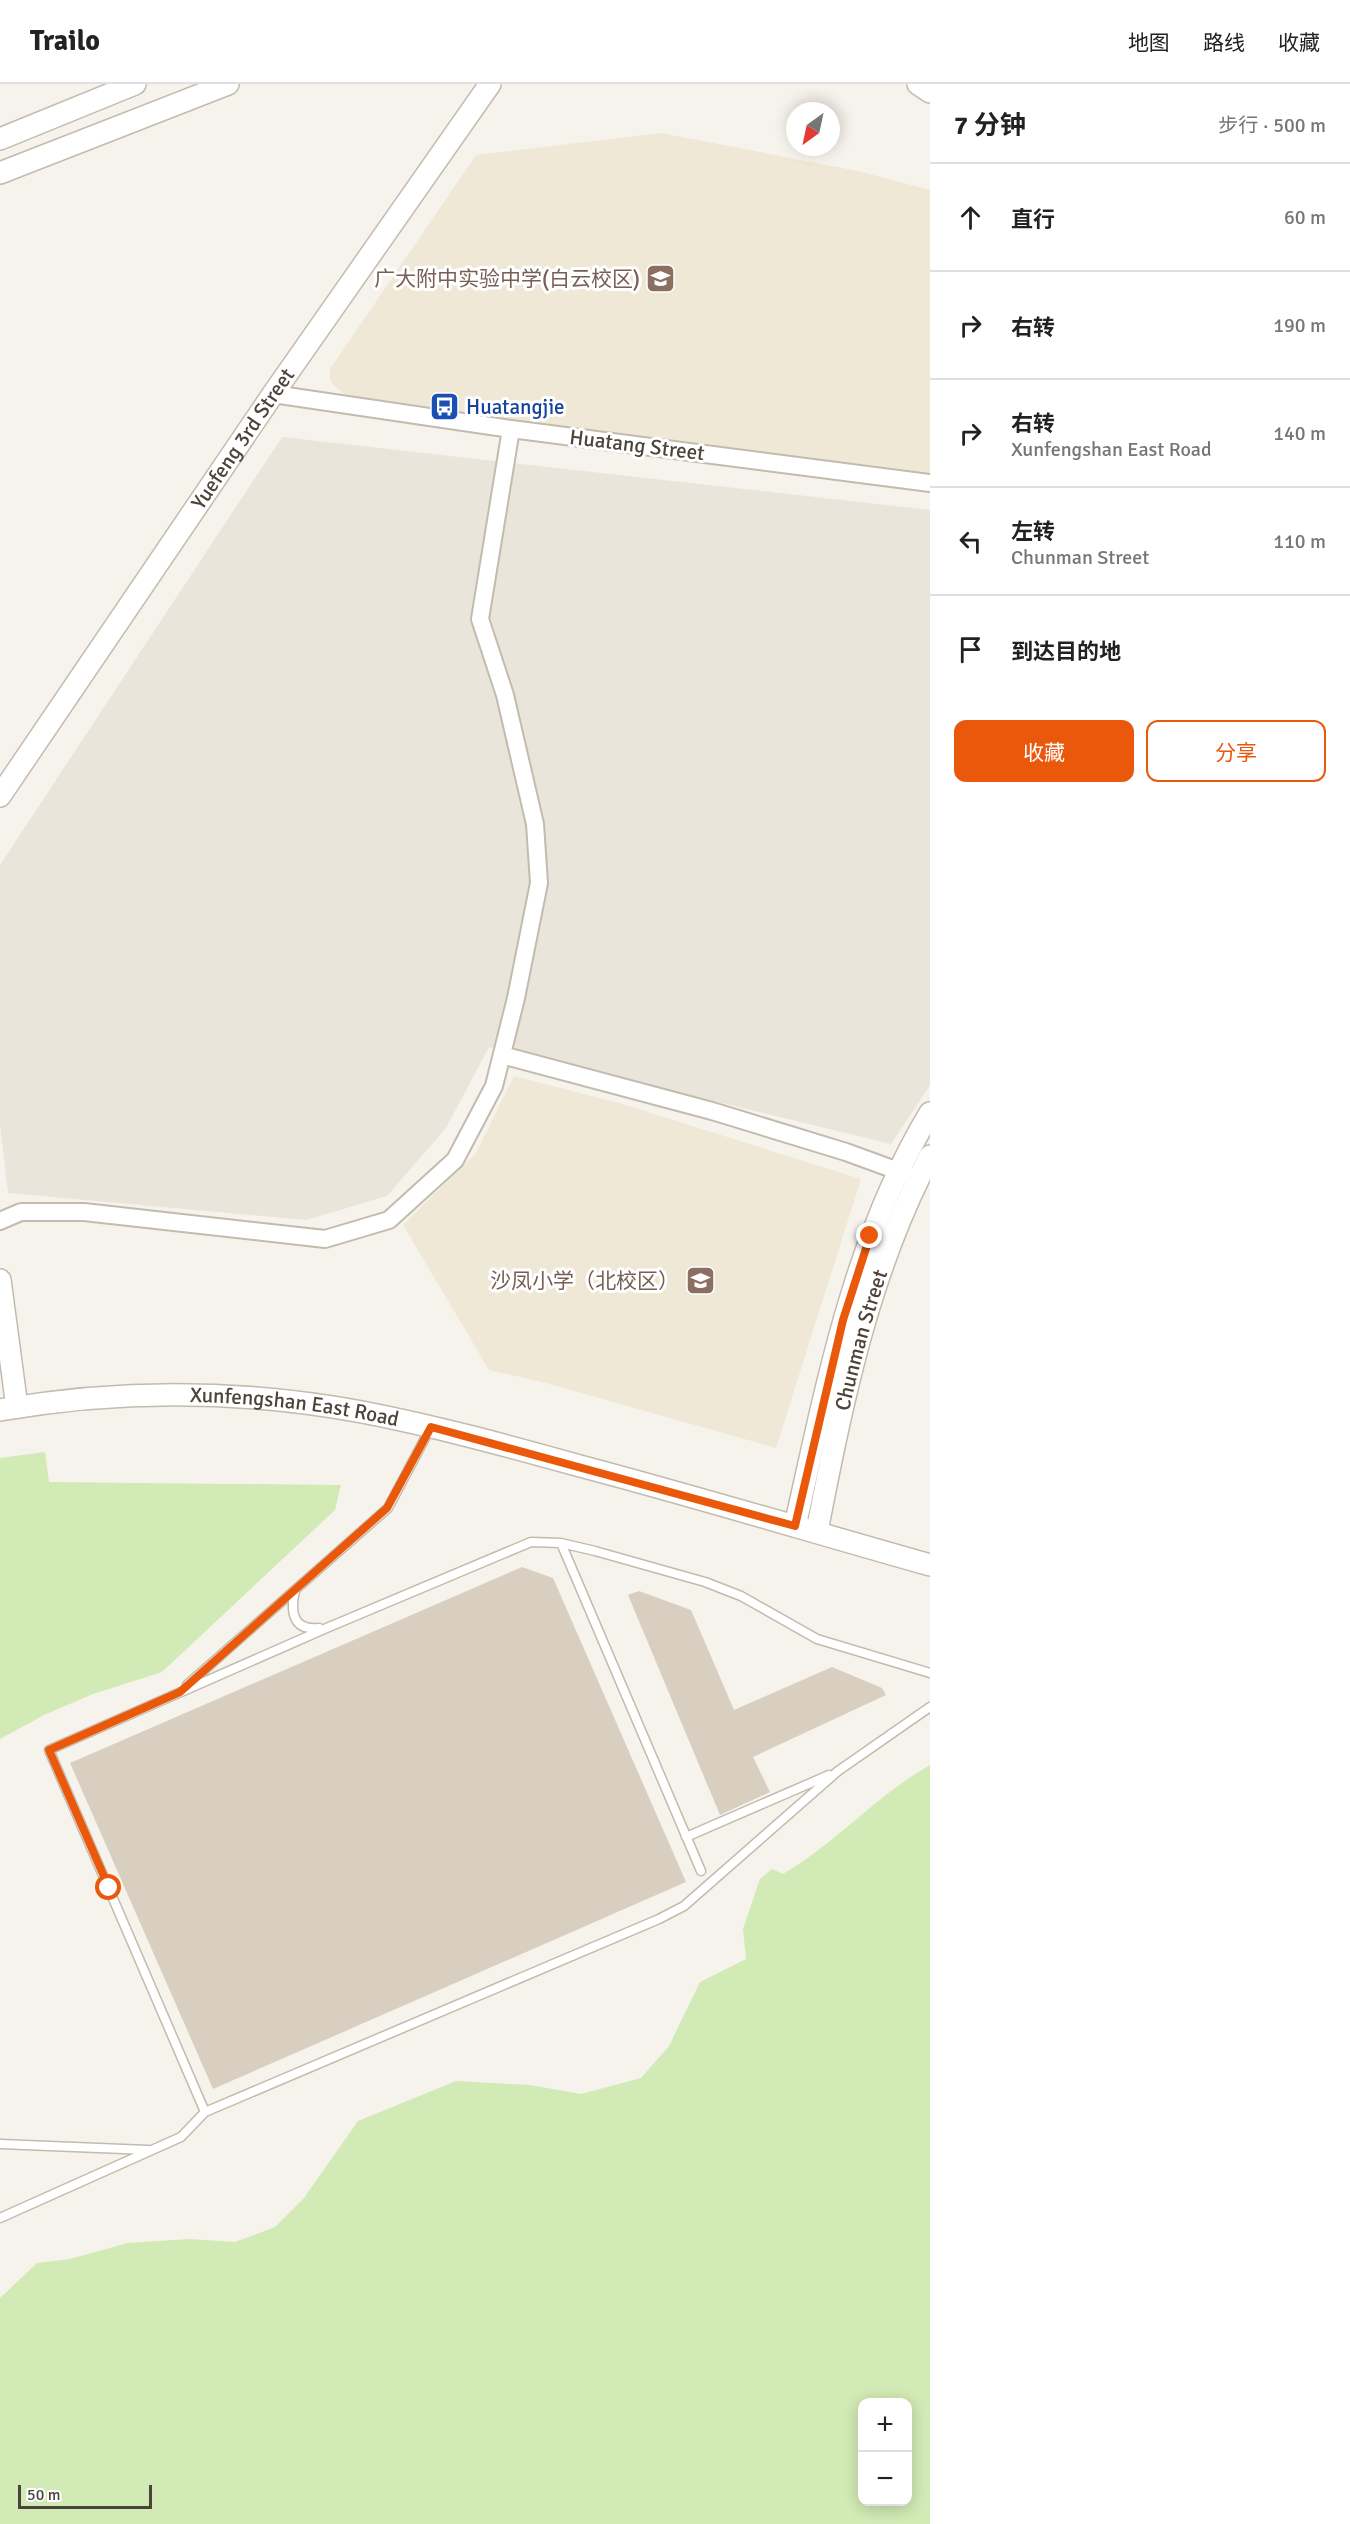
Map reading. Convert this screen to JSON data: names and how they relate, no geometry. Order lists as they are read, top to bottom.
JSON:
{
  "streets": {
    "street": [
      "Yuefeng 3rd Street",
      "Huatang Street",
      "Chunman Street",
      "Xunfengshan East Road"
    ]
  },
  "crossings": [
    ["Yuefeng 3rd Street", "Huatang Street"],
    ["Chunman Street", "Xunfengshan East Road"]
  ],
  "places": {
    "school or university": ["广大附中实验中学(白云校区)", "沙凤小学（北校区）"],
    "bus stop": ["Huatangjie"]
  },
  "scale_bar": "50 m",
  "north": "bottom left",
  "page": {
    "header": "Trailo",
    "nav": ["地图", "路线", "收藏"],
    "heading": ["7 分钟", "步行 · 500 m"],
    "list": [
      ["直行", "60 m"],
      ["右转", "190 m"],
      ["右转", "Xunfengshan East Road", "140 m"],
      ["左转", "Chunman Street", "110 m"],
      "到达目的地"
    ],
    "buttons": ["收藏", "分享"],
    "map_buttons": ["+", "−"],
    "scale": "50 m"
  }
}
